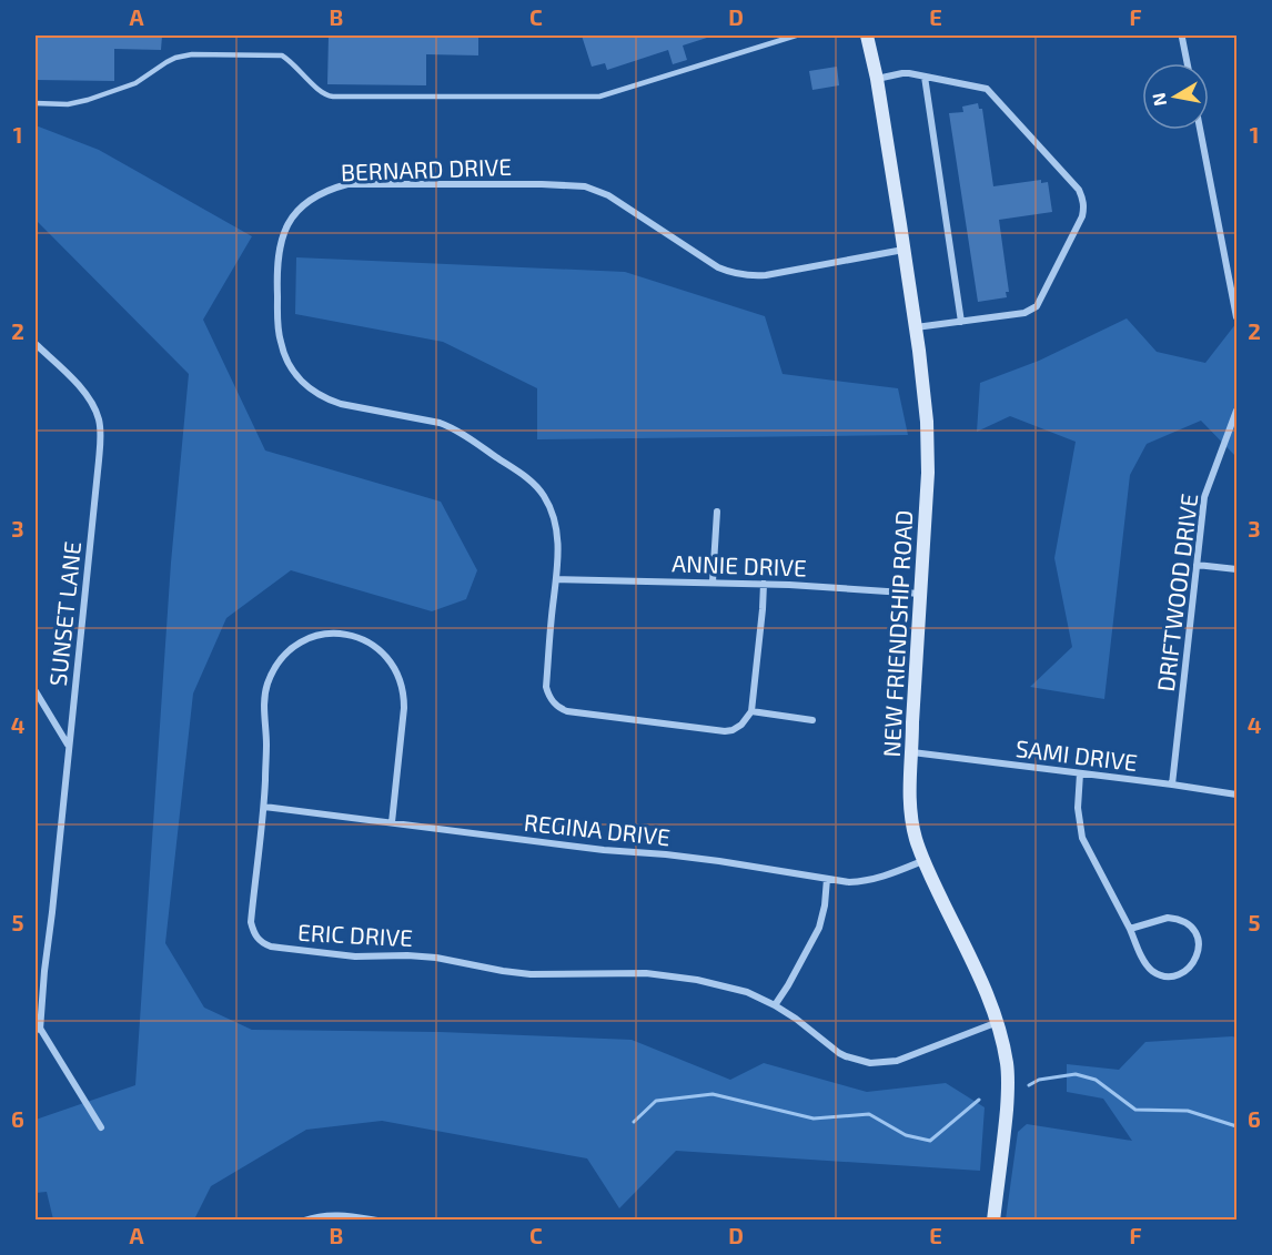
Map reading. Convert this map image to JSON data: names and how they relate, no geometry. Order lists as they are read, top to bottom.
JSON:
{
  "streets": {
    "street": [
      "BERNARD DRIVE",
      "ANNIE DRIVE",
      "DRIFTWOOD DRIVE",
      "SUNSET LANE",
      "NEW FRIENDSHIP ROAD",
      "SAMI DRIVE",
      "REGINA DRIVE",
      "ERIC DRIVE"
    ]
  },
  "crossings": [
    ["BERNARD DRIVE", "ANNIE DRIVE"],
    ["BERNARD DRIVE", "NEW FRIENDSHIP ROAD"],
    ["ANNIE DRIVE", "NEW FRIENDSHIP ROAD"],
    ["DRIFTWOOD DRIVE", "SAMI DRIVE"],
    ["NEW FRIENDSHIP ROAD", "SAMI DRIVE"],
    ["NEW FRIENDSHIP ROAD", "REGINA DRIVE"],
    ["NEW FRIENDSHIP ROAD", "ERIC DRIVE"],
    ["REGINA DRIVE", "ERIC DRIVE"]
  ],
  "north": "left",
  "grid": {
    "columns": [
      "A",
      "B",
      "C",
      "D",
      "E",
      "F"
    ],
    "rows": [
      "1",
      "2",
      "3",
      "4",
      "5",
      "6"
    ]
  }
}
